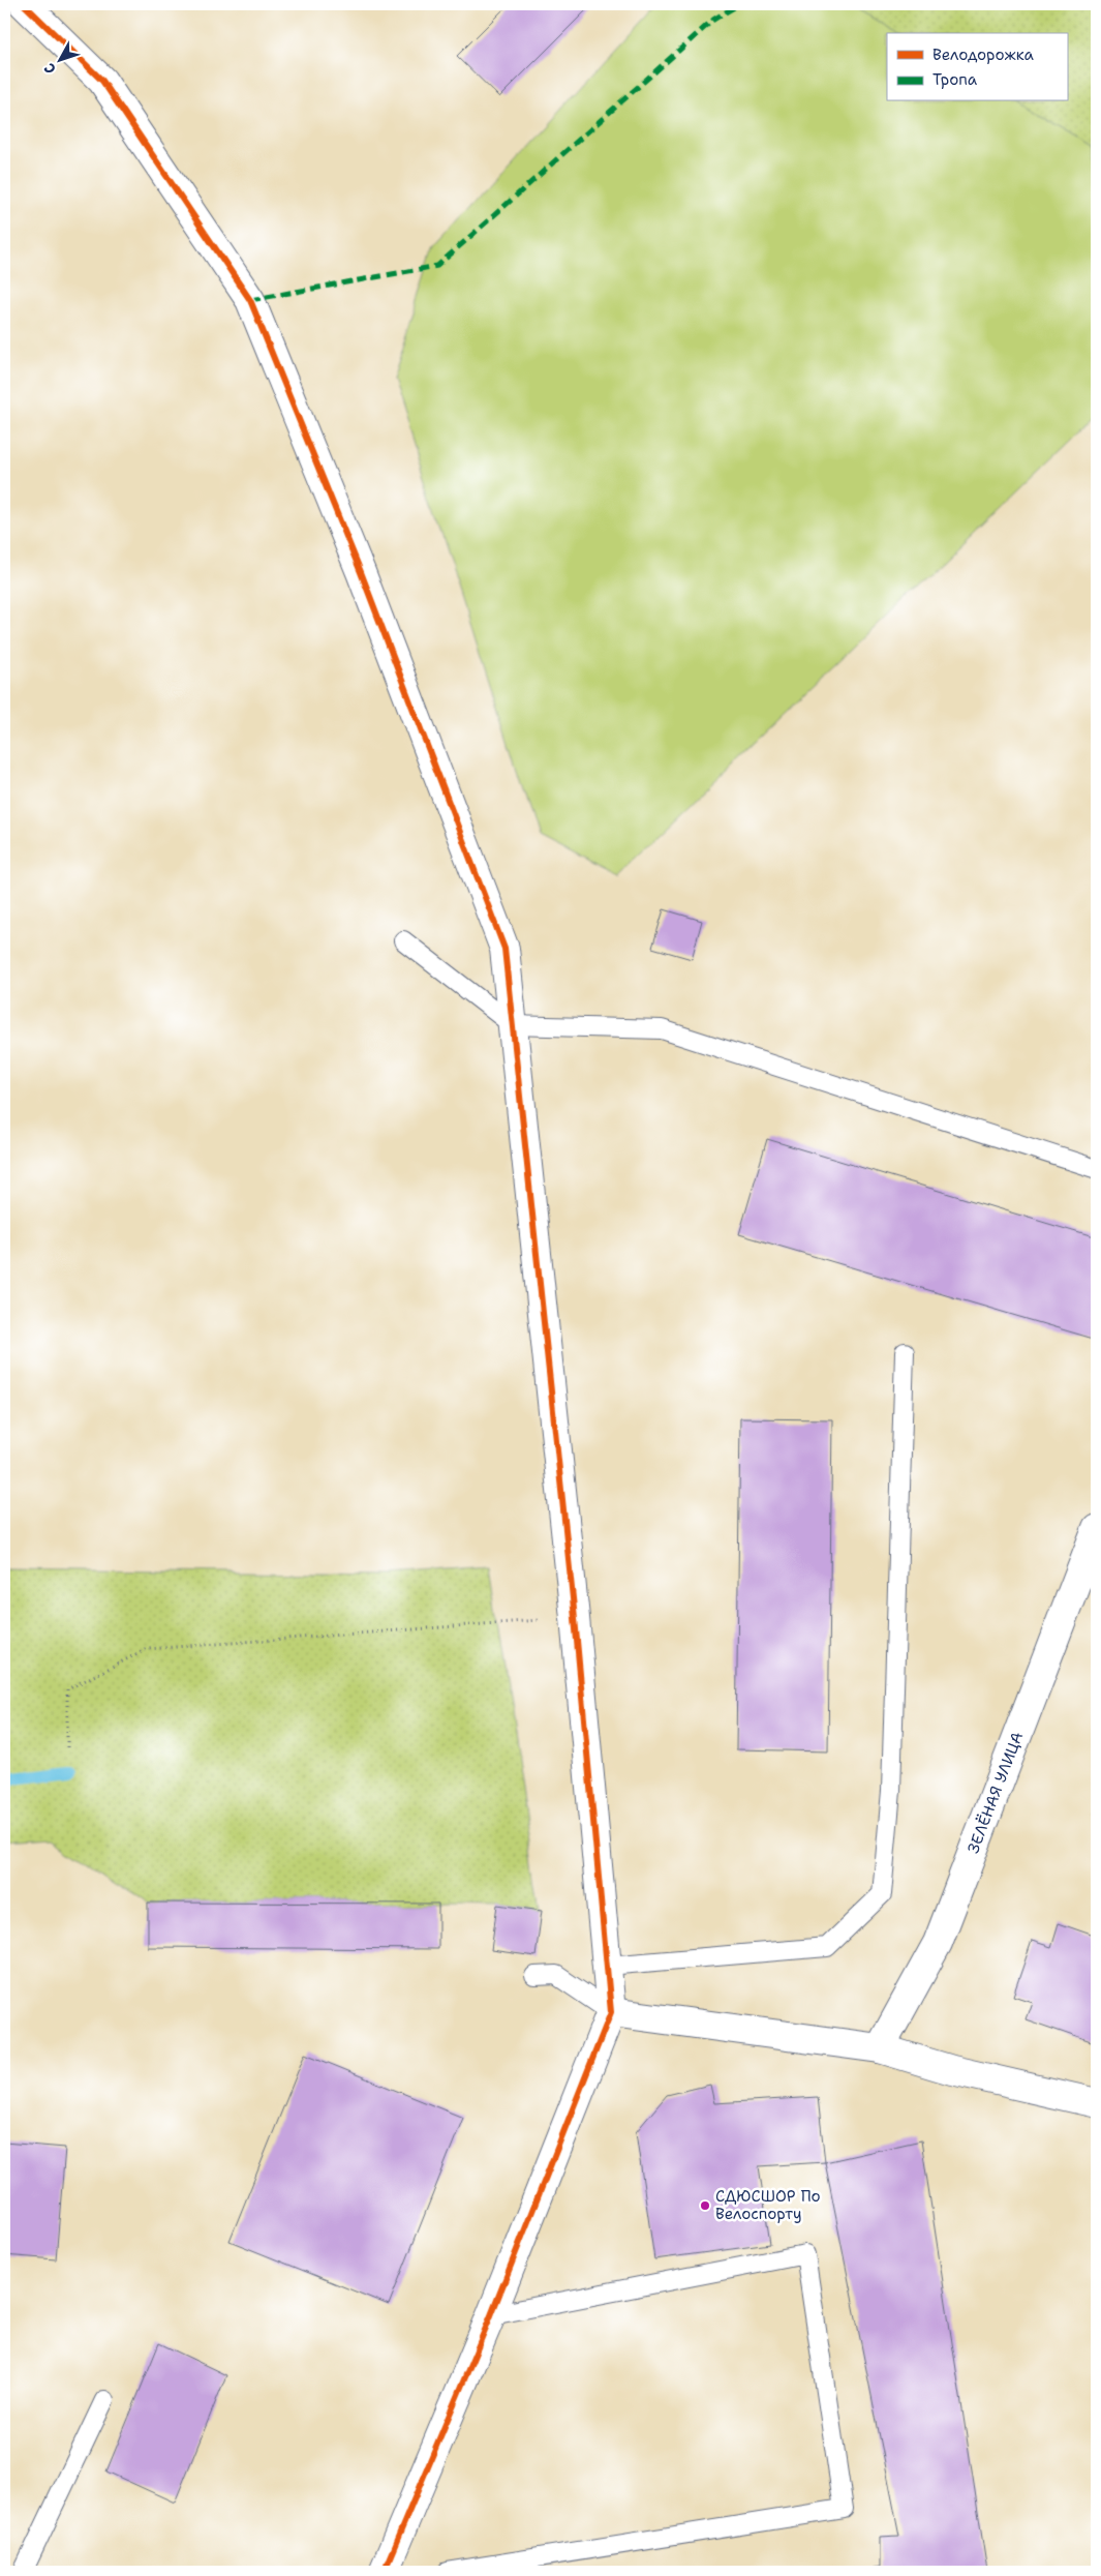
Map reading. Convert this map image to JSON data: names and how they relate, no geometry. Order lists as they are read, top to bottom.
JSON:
{
  "streets": {
    "street": ["ЗЕЛЁНАЯ УЛИЦА"]
  },
  "places": ["СДЮСШОР По Велоспорту"],
  "legend": ["Велодорожка", "Тропа"],
  "north": "bottom left"
}
